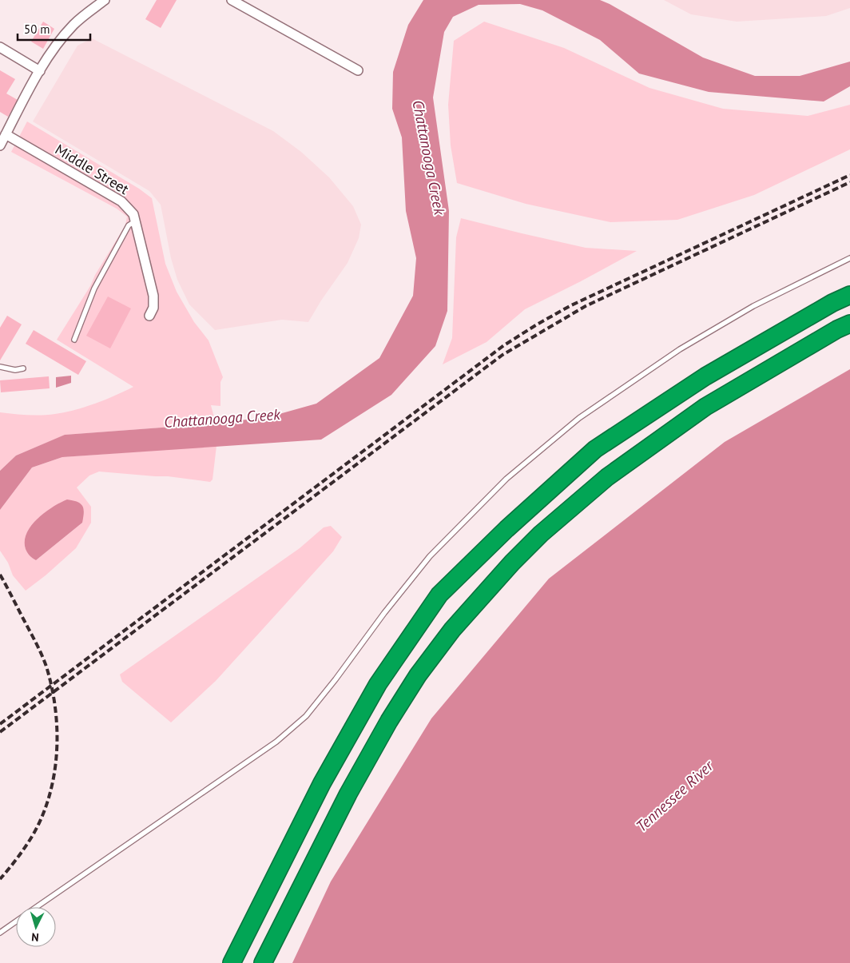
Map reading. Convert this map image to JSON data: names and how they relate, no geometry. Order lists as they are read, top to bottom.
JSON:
{
  "streets": {
    "street": ["Middle Street"]
  },
  "water": ["Chattanooga Creek", "Tennessee River"],
  "scale_bar": "50 m",
  "north": "bottom"
}
